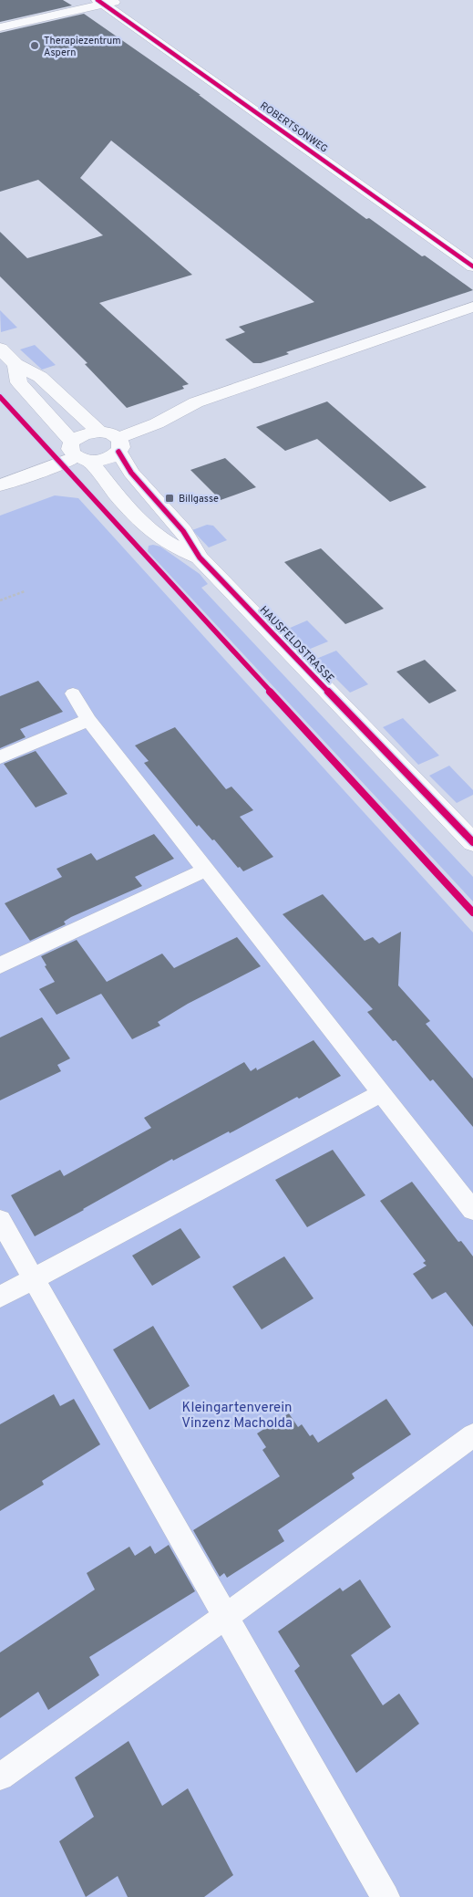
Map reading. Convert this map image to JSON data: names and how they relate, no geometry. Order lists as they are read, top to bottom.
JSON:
{
  "streets": {
    "street": ["ROBERTSONWEG", "HAUSFELDSTRASSE"]
  },
  "parks": ["Kleingartenverein Vinzenz Macholda"],
  "places": {
    "other": ["Therapiezentrum Aspern"],
    "transit": ["Billgasse"]
  }
}
